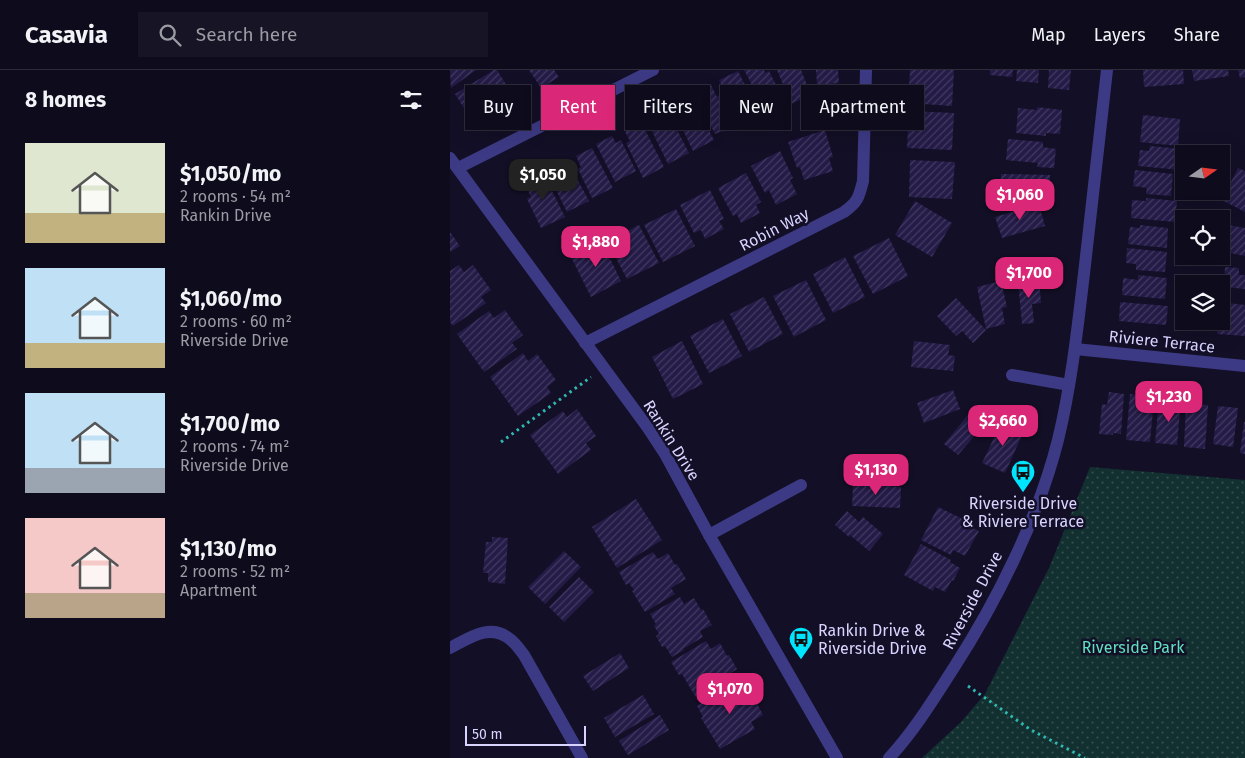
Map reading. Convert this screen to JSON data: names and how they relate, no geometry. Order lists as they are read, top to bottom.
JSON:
{
  "streets": {
    "street": [
      "Robin Way",
      "Riviere Terrace",
      "Rankin Drive",
      "Riverside Drive"
    ]
  },
  "crossings": [
    ["Robin Way", "Rankin Drive"],
    ["Riviere Terrace", "Riverside Drive"]
  ],
  "parks": ["Riverside Park"],
  "places": {
    "bus stop": ["Riverside Drive & Riviere Terrace", "Rankin Drive & Riverside Drive"]
  },
  "scale_bar": "50 m",
  "north": "right",
  "page": {
    "header": "Casavia",
    "search": "Search here",
    "nav": ["Map", "Layers", "Share"],
    "heading": "8 homes",
    "chip": [
      "Buy",
      "Rent",
      "Filters",
      "New",
      "Apartment"
    ],
    "list": [
      {
        "name": "$1,050/mo",
        "note": "2 rooms · 54 m² · Rankin Drive"
      },
      {
        "name": "$1,060/mo",
        "note": "2 rooms · 60 m² · Riverside Drive"
      },
      {
        "name": "$1,700/mo",
        "note": "2 rooms · 74 m² · Riverside Drive"
      },
      {
        "name": "$1,130/mo",
        "note": "2 rooms · 52 m² · Apartment"
      }
    ],
    "price": [
      "$1,050",
      "$1,060",
      "$1,880",
      "$1,700",
      "$1,230",
      "$2,660",
      "$1,130",
      "$1,070"
    ],
    "scale": "50 m"
  }
}
